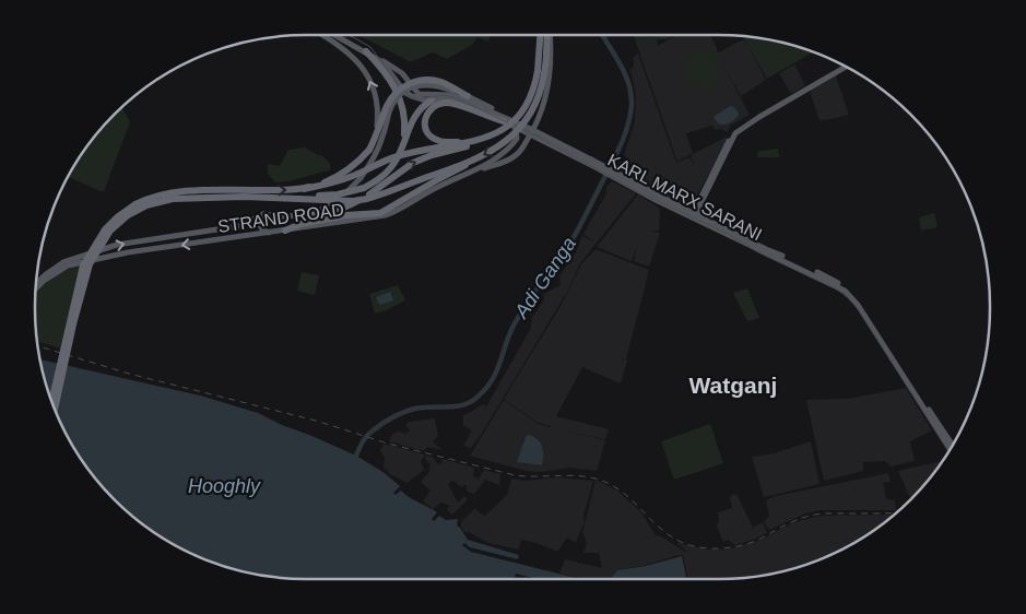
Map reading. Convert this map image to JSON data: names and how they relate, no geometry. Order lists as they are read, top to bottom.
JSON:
{
  "streets": {
    "main road": ["KARL MARX SARANI", "STRAND ROAD"]
  },
  "crossings": [
    ["KARL MARX SARANI", "STRAND ROAD"]
  ],
  "districts": ["Watganj"],
  "water": ["Adi Ganga", "Hooghly"]
}
